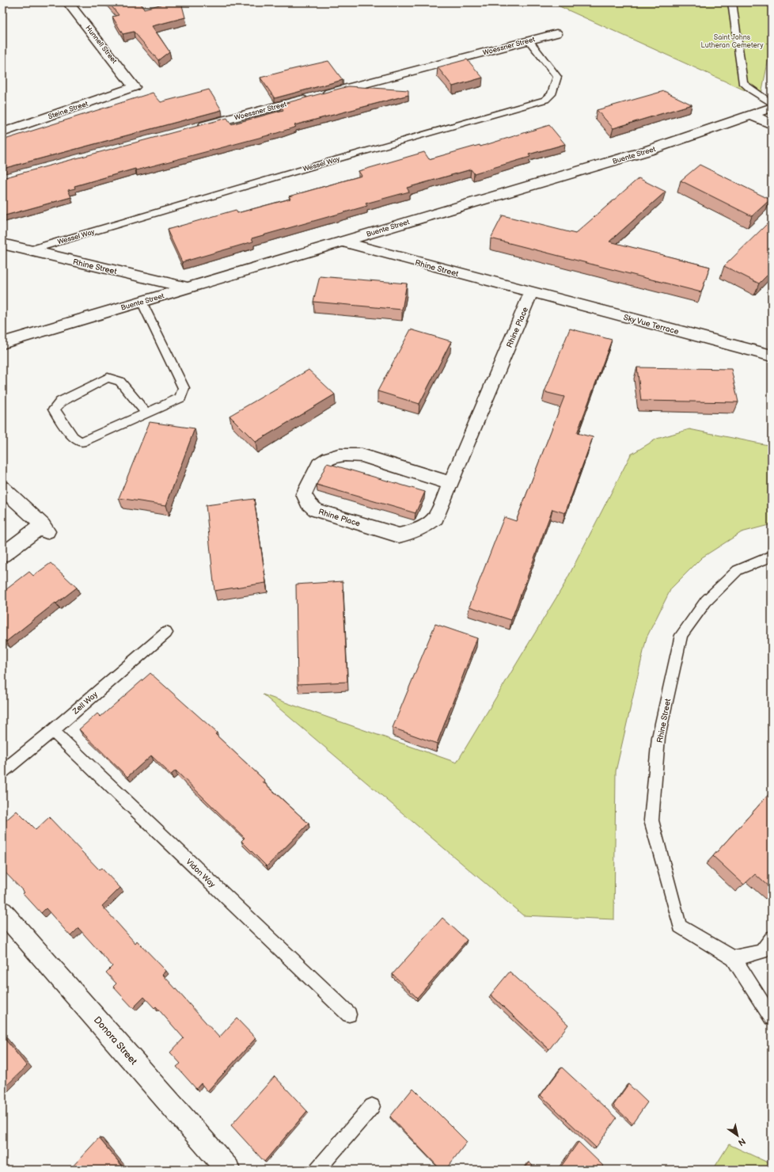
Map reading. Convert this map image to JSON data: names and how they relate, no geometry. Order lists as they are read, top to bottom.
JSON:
{
  "streets": {
    "street": [
      "Hunnell Street",
      "Woessner Street",
      "Steine Street",
      "Buente Street",
      "Rhine Street",
      "Sky Vue Terrace",
      "Rhine Place",
      "Donora Street"
    ],
    "lane": ["Wessel Way", "Zell Way", "Vidon Way"]
  },
  "crossings": [
    ["Hunnell Street", "Steine Street"],
    ["Woessner Street", "Wessel Way"],
    ["Buente Street", "Rhine Street"],
    ["Wessel Way", "Rhine Street"],
    ["Rhine Street", "Sky Vue Terrace"],
    ["Rhine Street", "Rhine Place"],
    ["Sky Vue Terrace", "Rhine Place"],
    ["Zell Way", "Vidon Way"]
  ],
  "parks": ["Saint Johns Lutheran Cemetery"],
  "north": "bottom right"
}
